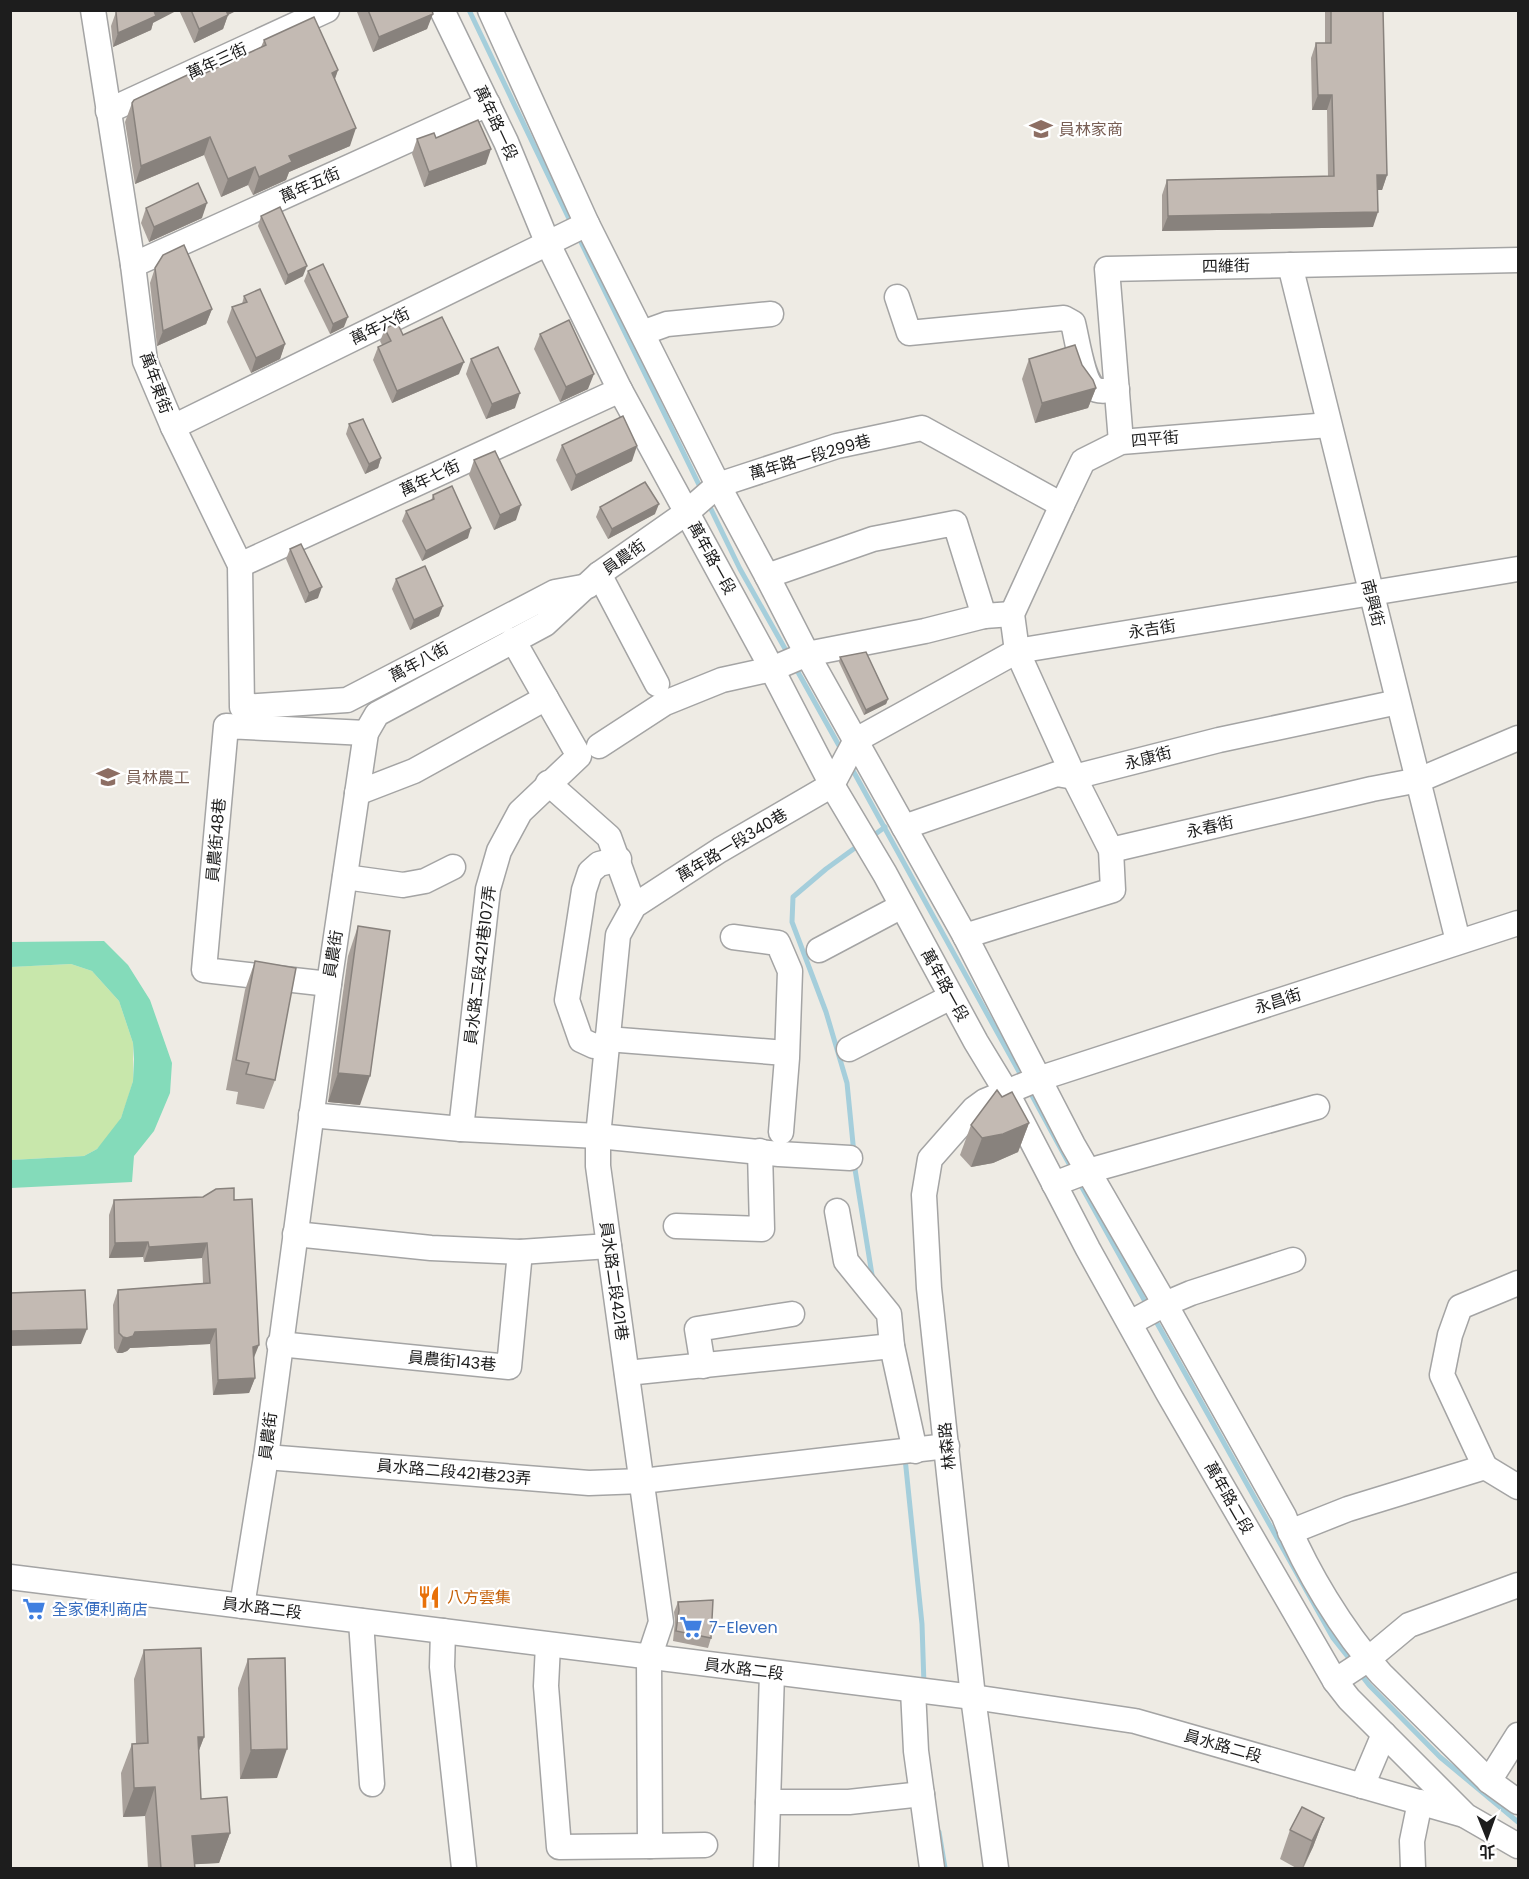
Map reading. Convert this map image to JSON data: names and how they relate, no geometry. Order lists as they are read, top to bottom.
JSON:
{
  "streets": {
    "street": [
      "萬年三街",
      "萬年路一段",
      "萬年五街",
      "四維街",
      "萬年六街",
      "萬年東街",
      "四平街",
      "萬年路一段299巷",
      "萬年七街",
      "員農街",
      "南興街",
      "永吉街",
      "萬年八街",
      "永康街",
      "永春街",
      "員農街48巷",
      "萬年路一段340巷",
      "員水路二段421巷107弄",
      "永昌街",
      "員水路二段421巷",
      "員農街143巷",
      "林森路",
      "員水路二段421巷23弄",
      "萬年路二段",
      "員水路二段"
    ]
  },
  "crossings": [
    ["萬年三街", "萬年東街"],
    ["萬年路一段", "萬年五街"],
    ["萬年路一段", "萬年六街"],
    ["萬年路一段", "萬年七街"],
    ["萬年路一段", "員農街"],
    ["萬年路一段", "萬年路一段340巷"],
    ["萬年路一段", "員水路二段421巷107弄"],
    ["萬年路一段", "林森路"],
    ["萬年路一段", "萬年路二段"],
    ["萬年五街", "萬年東街"],
    ["四維街", "四平街"],
    ["四維街", "南興街"],
    ["萬年六街", "萬年東街"],
    ["萬年東街", "萬年七街"],
    ["萬年東街", "萬年八街"],
    ["四平街", "萬年路一段299巷"],
    ["四平街", "南興街"],
    ["四平街", "員水路二段421巷107弄"],
    ["萬年路一段299巷", "員農街"],
    ["員農街", "萬年八街"],
    ["員農街", "員農街48巷"],
    ["員農街", "員農街143巷"],
    ["員農街", "員水路二段421巷23弄"],
    ["員農街", "員水路二段"],
    ["南興街", "永吉街"],
    ["南興街", "永康街"],
    ["南興街", "永春街"],
    ["南興街", "永昌街"],
    ["萬年路一段340巷", "員水路二段421巷"],
    ["永昌街", "林森路"],
    ["員水路二段421巷", "員水路二段421巷23弄"],
    ["員水路二段421巷", "員水路二段"],
    ["林森路", "員水路二段421巷23弄"],
    ["林森路", "萬年路二段"],
    ["林森路", "員水路二段"],
    ["萬年路二段", "員水路二段"]
  ],
  "places": {
    "school or university": ["員林家商", "員林農工"],
    "restaurant": ["八方雲集"],
    "supermarket": ["全家便利商店", "7-Eleven"]
  },
  "north": "bottom"
}
